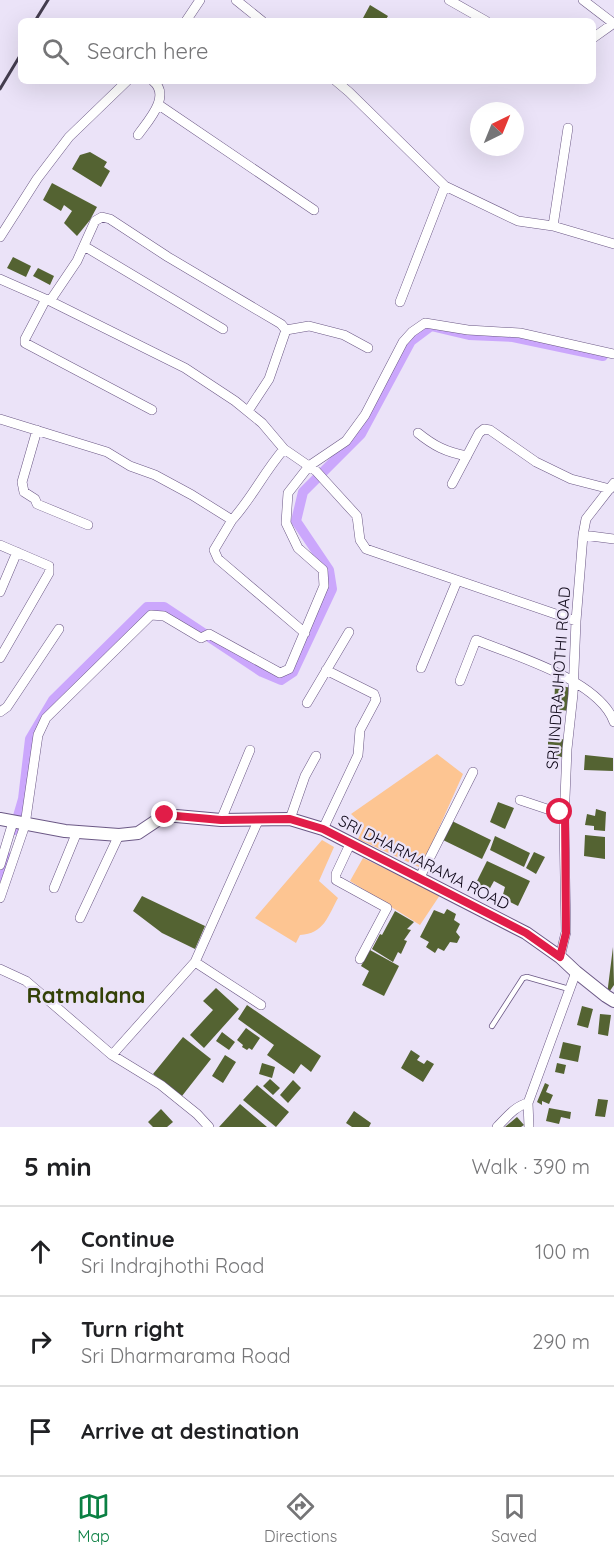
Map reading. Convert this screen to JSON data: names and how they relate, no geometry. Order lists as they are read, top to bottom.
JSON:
{
  "streets": {
    "street": ["SRI INDRAJHOTHI ROAD", "SRI DHARMARAMA ROAD"]
  },
  "crossings": [
    ["SRI INDRAJHOTHI ROAD", "SRI DHARMARAMA ROAD"]
  ],
  "districts": ["Ratmalana"],
  "north": "top right",
  "page": {
    "search": "Search here",
    "heading": ["5 min", "Walk · 390 m"],
    "list": [
      ["Continue", "Sri Indrajhothi Road", "100 m"],
      ["Turn right", "Sri Dharmarama Road", "290 m"],
      "Arrive at destination"
    ],
    "nav": ["Map", "Directions", "Saved"]
  }
}
